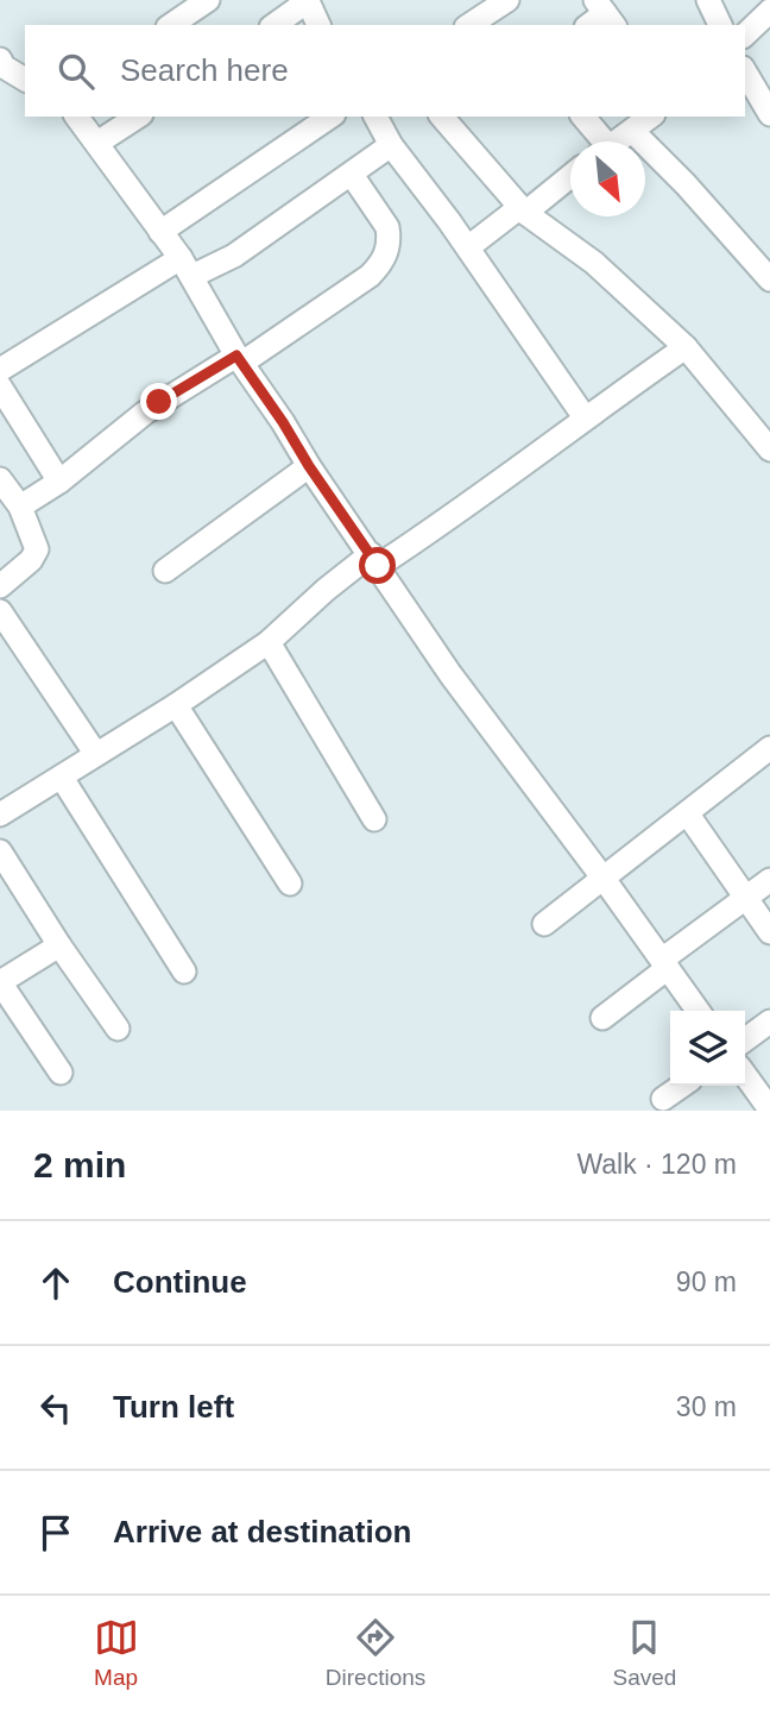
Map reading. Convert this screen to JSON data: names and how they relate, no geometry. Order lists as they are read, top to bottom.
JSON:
{
  "north": "bottom right",
  "page": {
    "search": "Search here",
    "heading": ["2 min", "Walk · 120 m"],
    "list": [
      ["Continue", "90 m"],
      ["Turn left", "30 m"],
      "Arrive at destination"
    ],
    "nav": ["Map", "Directions", "Saved"]
  }
}
